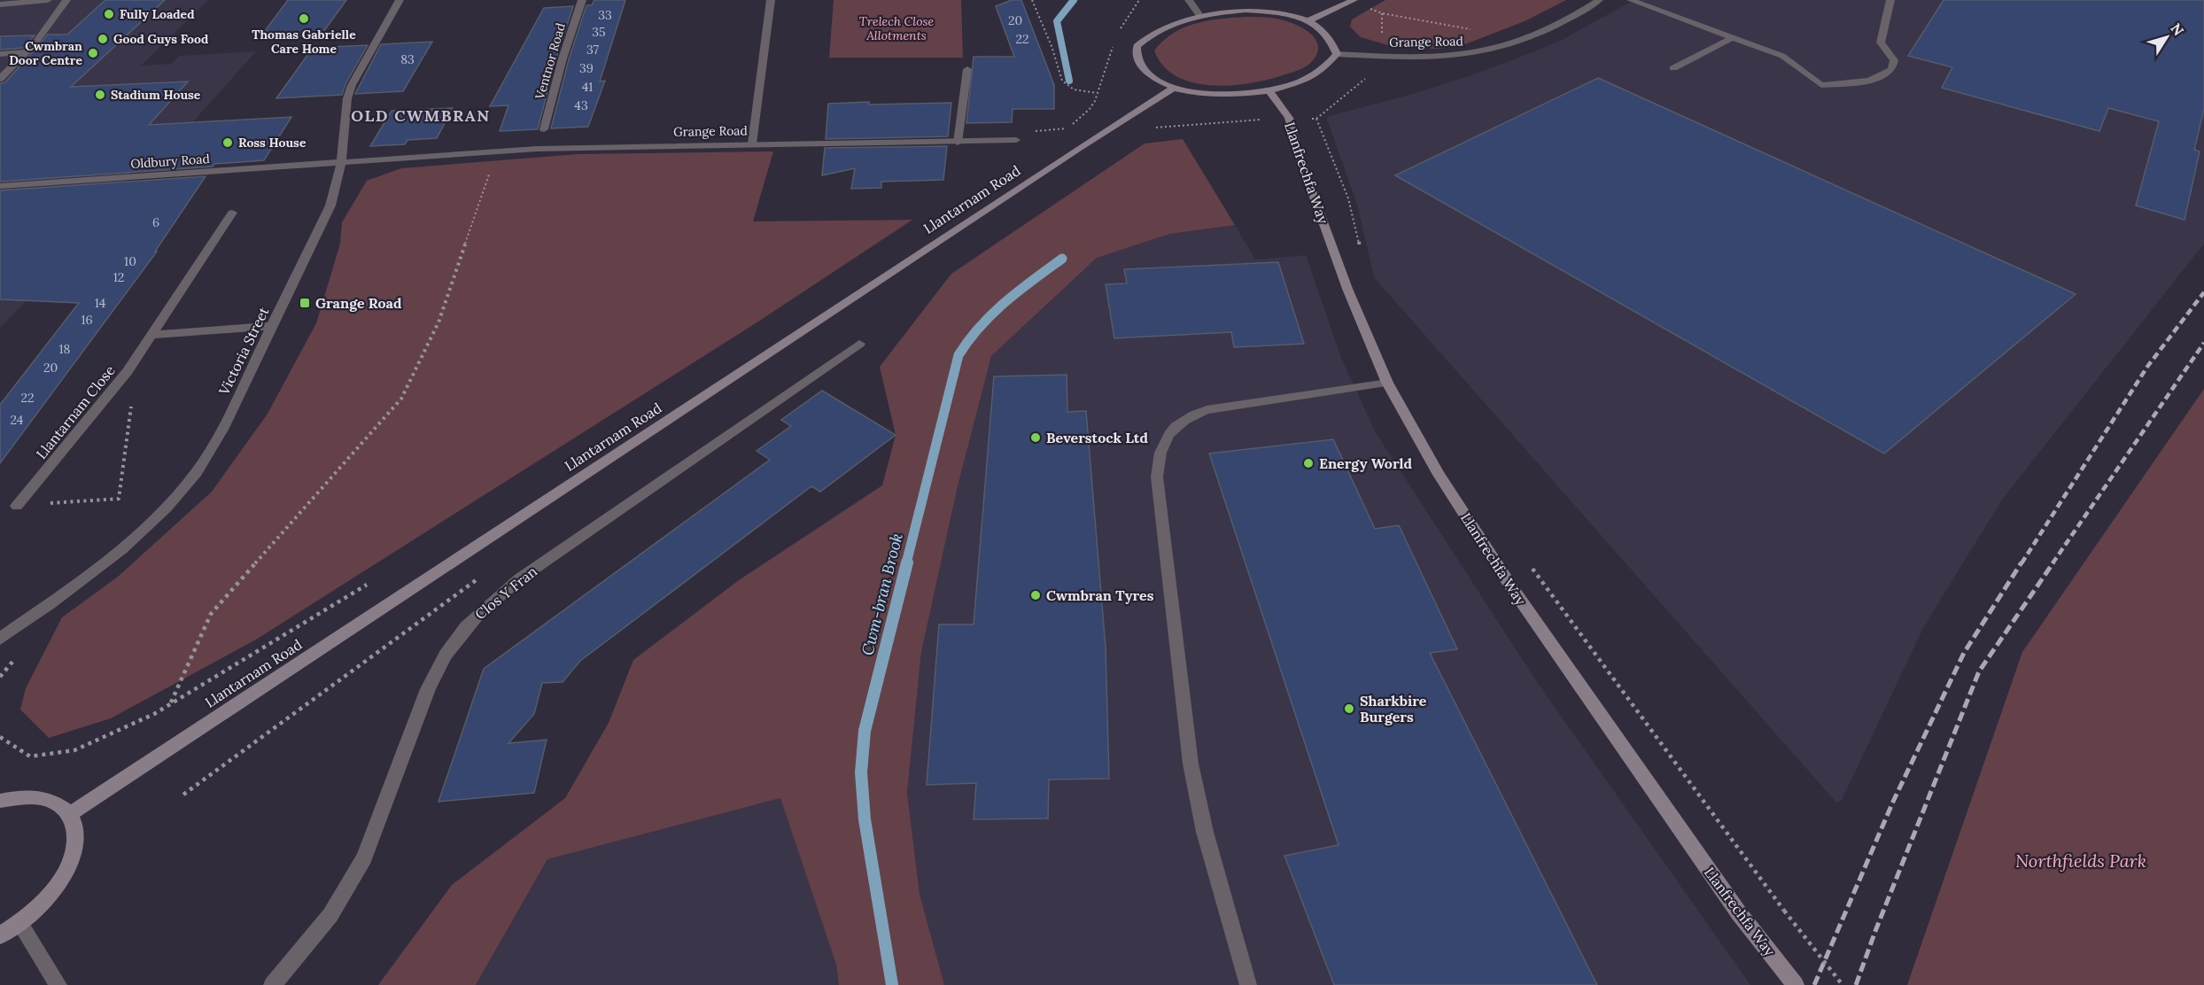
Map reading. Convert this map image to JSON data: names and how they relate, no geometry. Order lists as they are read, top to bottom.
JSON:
{
  "streets": {
    "street": [
      "Grange Road",
      "Ventnor Road",
      "Oldbury Road",
      "Llanfrechfa Way",
      "Llantarnam Road",
      "Victoria Street",
      "Llantarnam Close",
      "Clos Y Fran"
    ]
  },
  "crossings": [
    ["Grange Road", "Oldbury Road"],
    ["Grange Road", "Victoria Street"],
    ["Oldbury Road", "Victoria Street"]
  ],
  "districts": ["OLD CWMBRAN"],
  "water": ["Cwm-bran Brook"],
  "parks": ["Trelech Close Allotments", "Northfields Park"],
  "places": {
    "other": [
      "Fully Loaded",
      "Thomas Gabrielle Care Home",
      "Good Guys Food",
      "Cwmbran Door Centre",
      "Stadium House",
      "Ross House",
      "Beverstock Ltd",
      "Energy World",
      "Cwmbran Tyres",
      "Sharkbire Burgers"
    ],
    "transit": ["Grange Road"]
  },
  "house_numbers": [
    "33",
    "20",
    "35",
    "22",
    "37",
    "83",
    "39",
    "41",
    "43",
    "6",
    "10",
    "12",
    "14",
    "16",
    "18",
    "20",
    "22",
    "24"
  ],
  "north": "top right"
}
